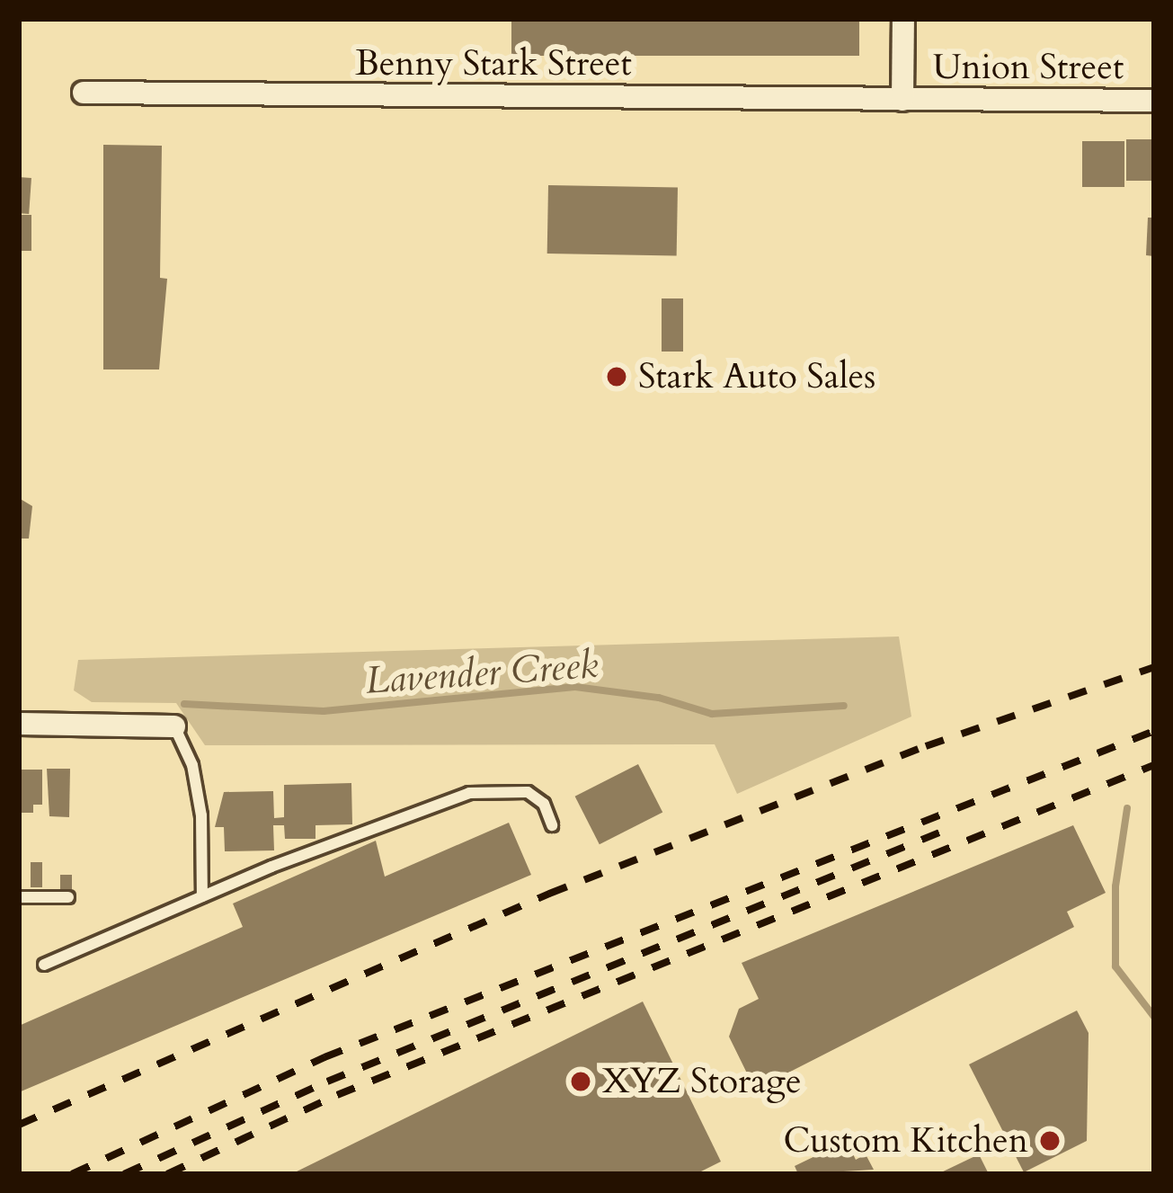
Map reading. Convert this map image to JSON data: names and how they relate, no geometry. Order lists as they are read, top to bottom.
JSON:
{
  "streets": {
    "street": ["Benny Stark Street", "Union Street"]
  },
  "crossings": [
    ["Benny Stark Street", "Union Street"]
  ],
  "water": ["Lavender Creek"],
  "places": ["Stark Auto Sales", "XYZ Storage", "Custom Kitchen"]
}
